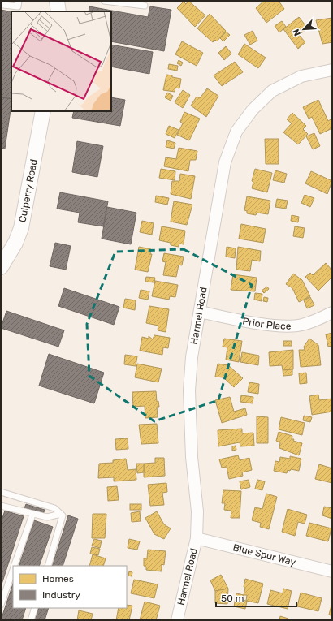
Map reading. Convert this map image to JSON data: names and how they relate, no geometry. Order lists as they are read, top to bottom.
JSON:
{
  "streets": {
    "street": [
      "Culperry Road",
      "Harmel Road",
      "Prior Place",
      "Blue Spur Way"
    ]
  },
  "crossings": [
    ["Harmel Road", "Prior Place"],
    ["Harmel Road", "Blue Spur Way"]
  ],
  "legend": ["Homes", "Industry"],
  "scale_bar": "50 m",
  "north": "bottom left"
}
